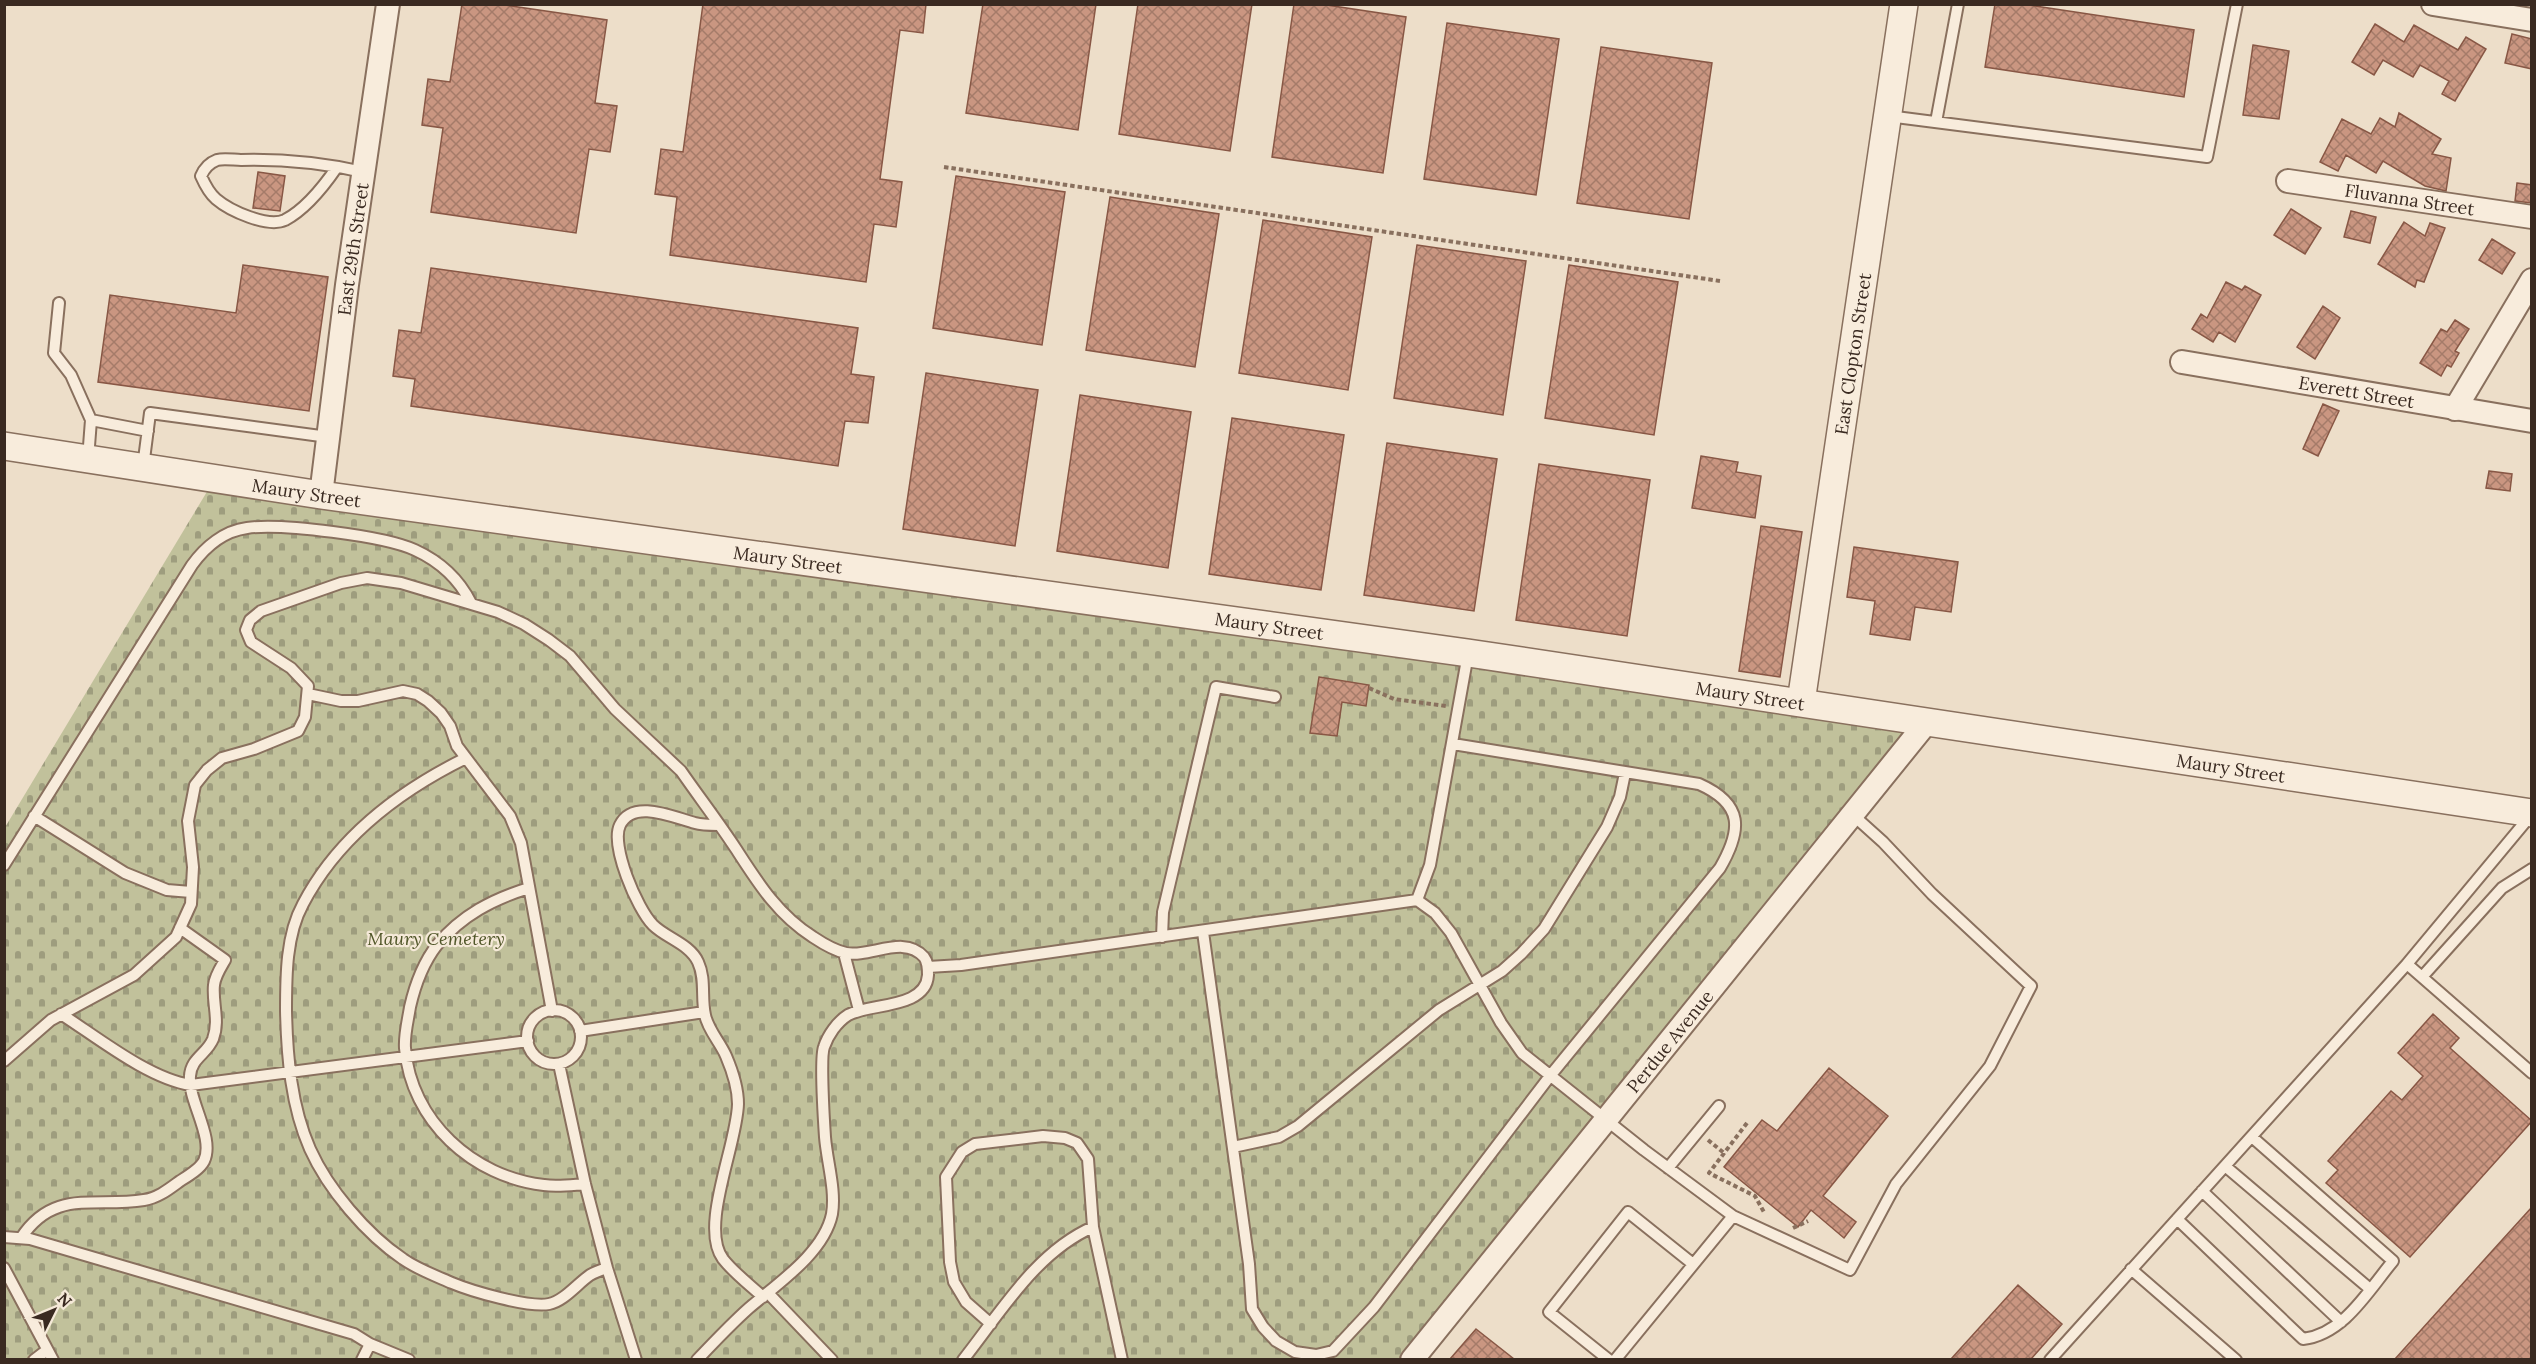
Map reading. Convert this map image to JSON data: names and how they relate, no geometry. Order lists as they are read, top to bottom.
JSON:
{
  "streets": {
    "street": [
      "Fluvanna Street",
      "East 29th Street",
      "East Clopton Street",
      "Everett Street",
      "Maury Street",
      "Perdue Avenue"
    ]
  },
  "crossings": [
    ["East 29th Street", "Maury Street"],
    ["East Clopton Street", "Maury Street"],
    ["Maury Street", "Perdue Avenue"]
  ],
  "parks": ["Maury Cemetery"],
  "north": "top right"
}
